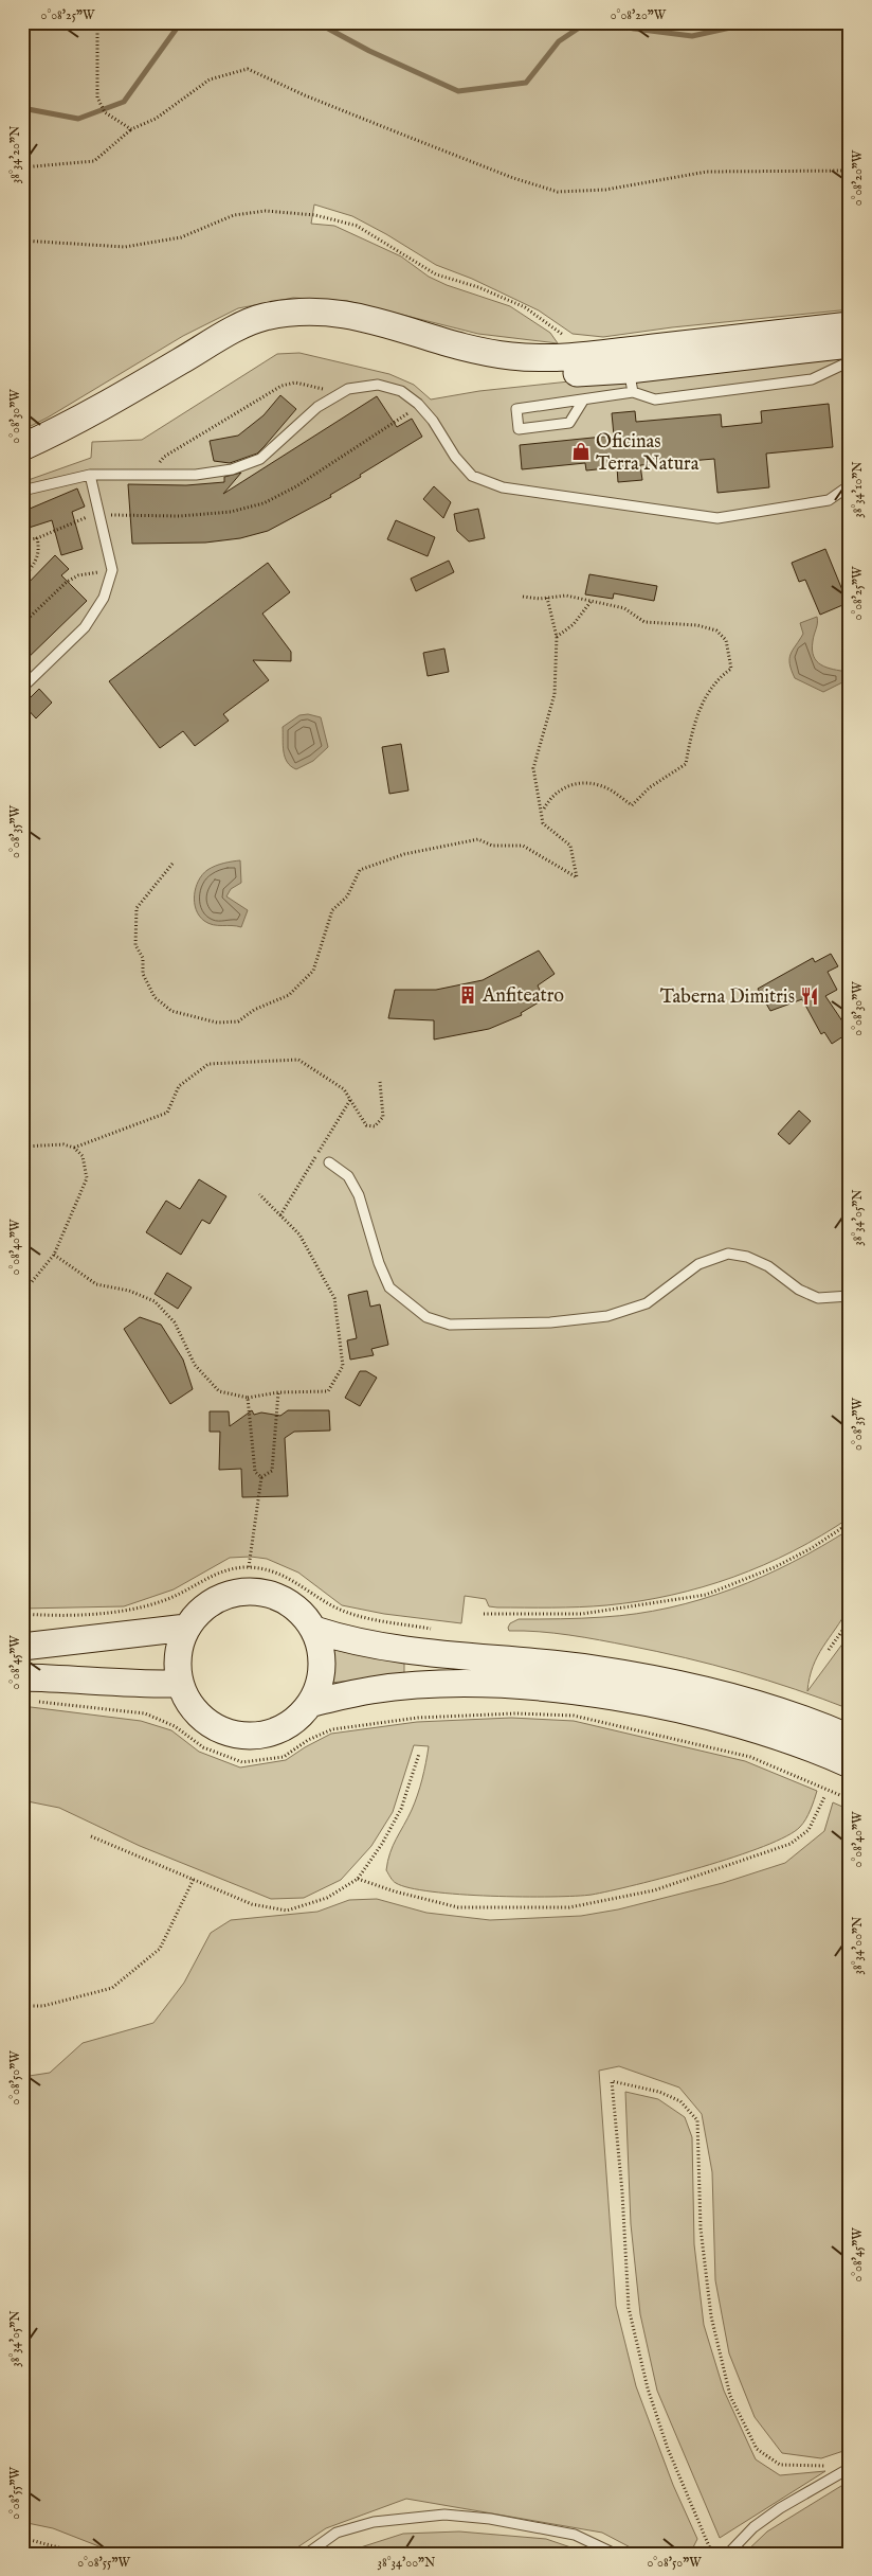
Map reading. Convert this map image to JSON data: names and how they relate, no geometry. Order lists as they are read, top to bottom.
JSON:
{
  "places": {
    "shop": ["Oficinas Terra Natura"],
    "building": ["Anfiteatro"],
    "restaurant": ["Taberna Dimitris"]
  },
  "coordinates": [
    "0°08'25\"W",
    "0°08'20\"W",
    "38°34'20\"N",
    "0°08'30\"W",
    "38°34'10\"N",
    "0°08'35\"W",
    "38°34'05\"N",
    "0°08'40\"W",
    "0°08'45\"W",
    "38°34'00\"N",
    "0°08'50\"W",
    "0°08'55\"W"
  ]
}
